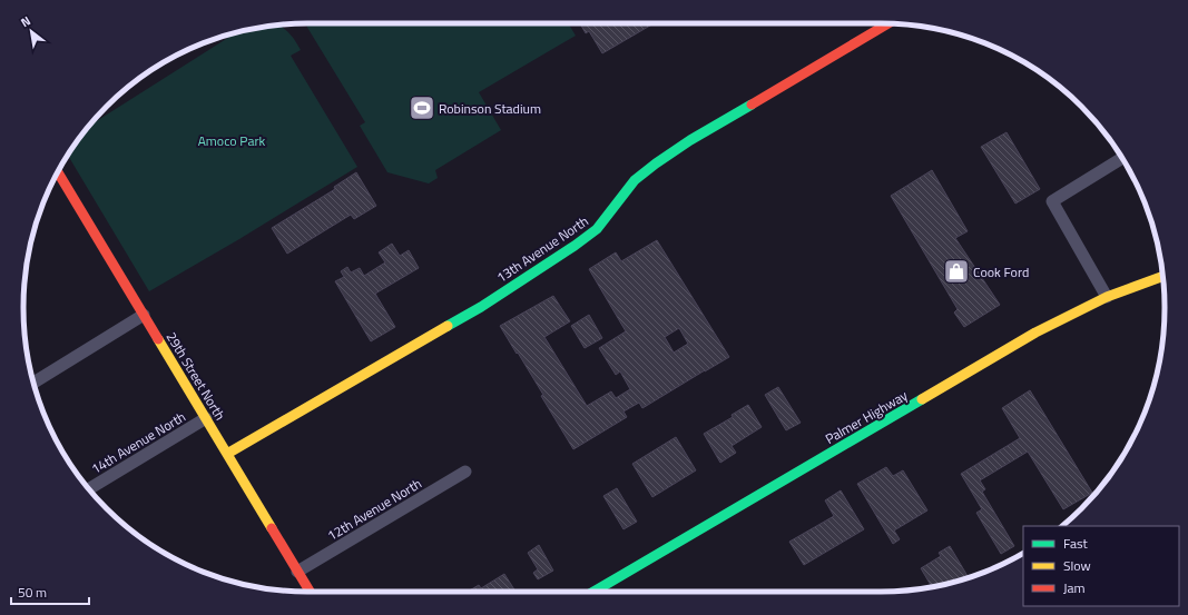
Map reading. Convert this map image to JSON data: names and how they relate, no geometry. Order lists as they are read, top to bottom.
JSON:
{
  "streets": {
    "street": [
      "13th Avenue North",
      "29th Street North",
      "Palmer Highway",
      "14th Avenue North",
      "12th Avenue North"
    ]
  },
  "crossings": [
    ["13th Avenue North", "29th Street North"],
    ["29th Street North", "14th Avenue North"],
    ["29th Street North", "12th Avenue North"]
  ],
  "parks": ["Amoco Park"],
  "places": {
    "sports": ["Robinson Stadium"],
    "shop": ["Cook Ford"]
  },
  "legend": ["Fast", "Slow", "Jam"],
  "scale_bar": "50 m",
  "north": "top left"
}
